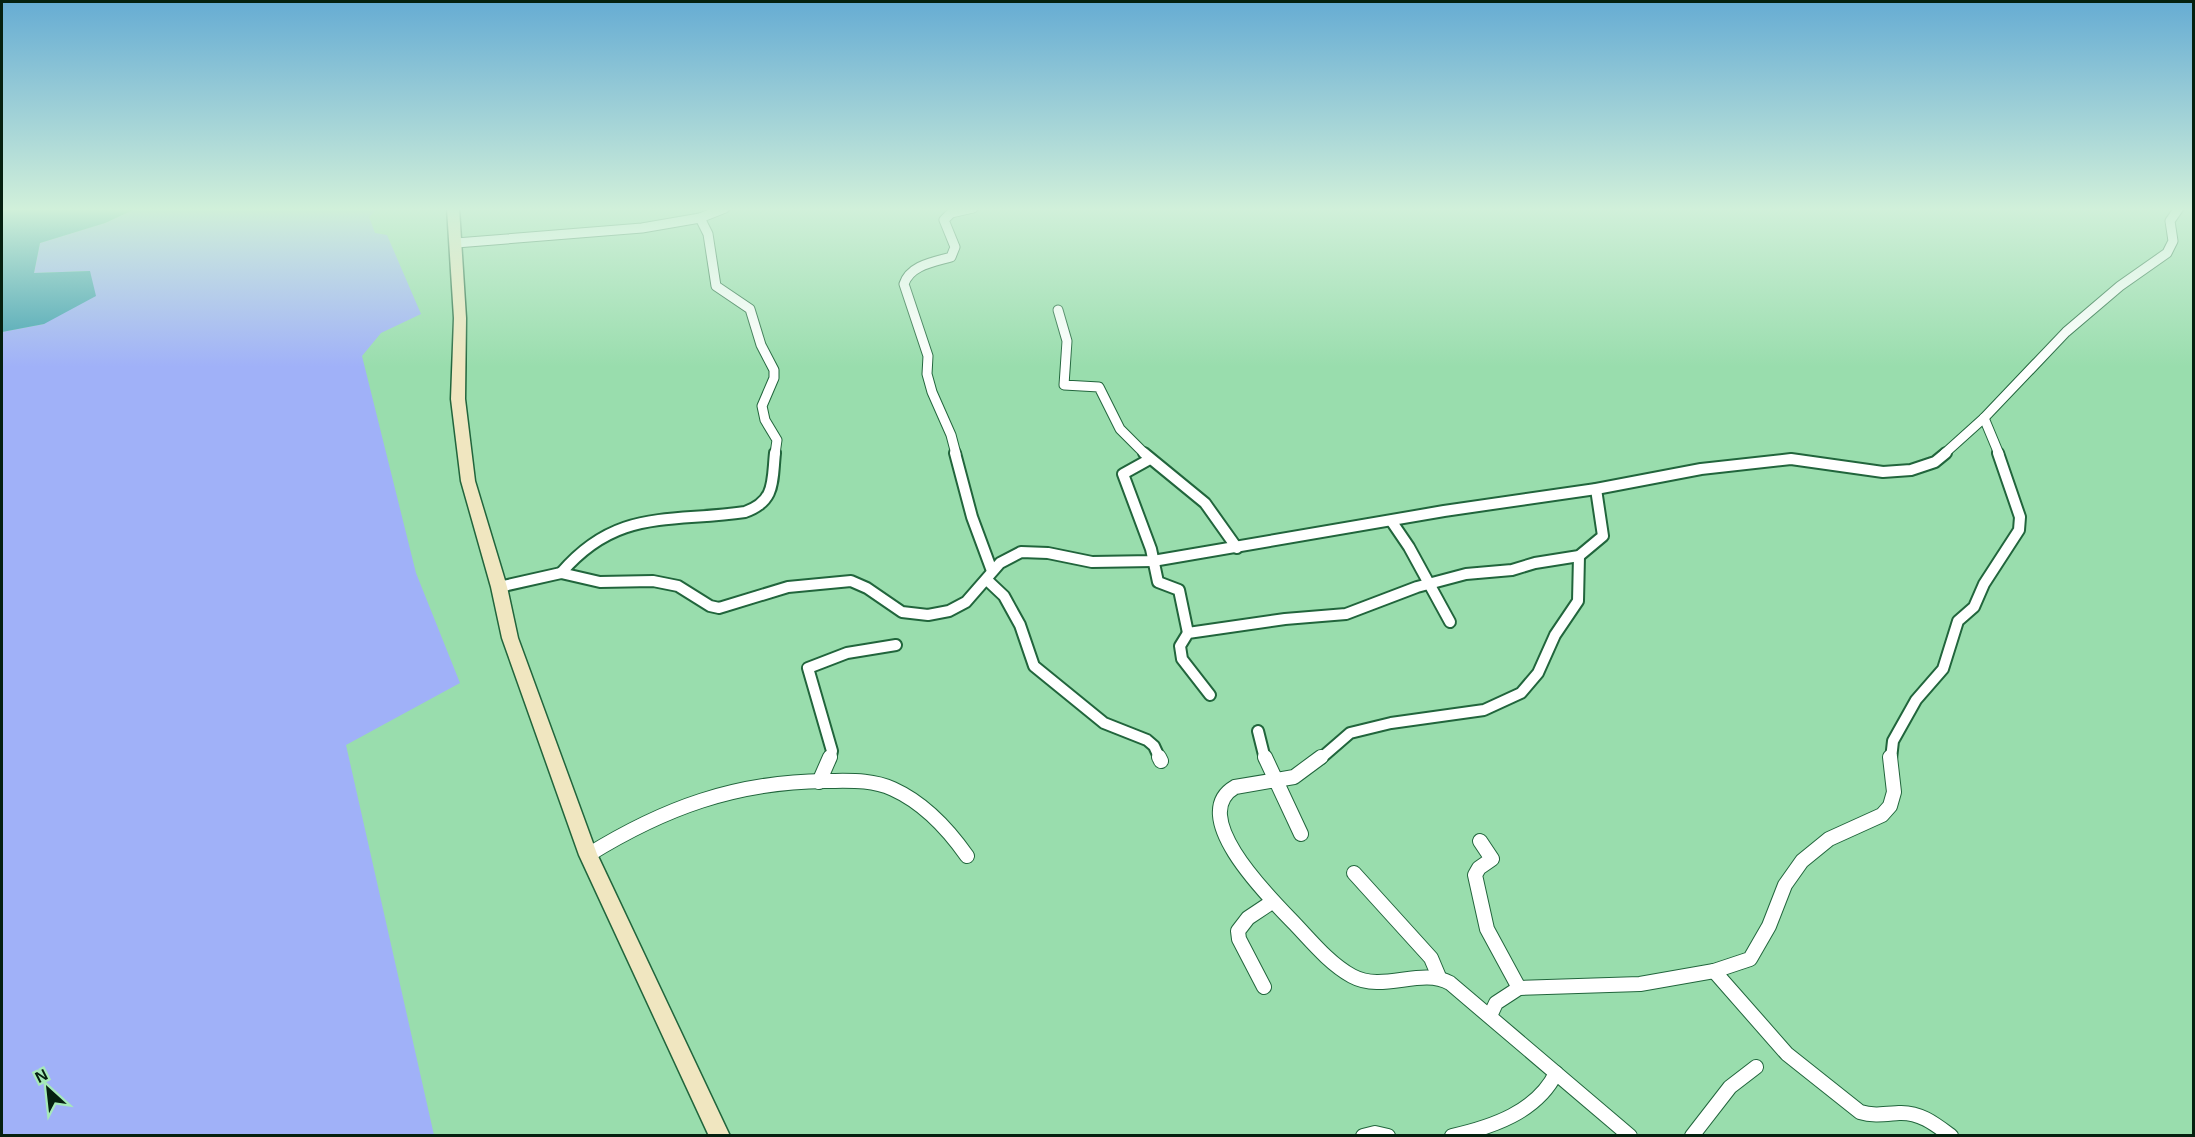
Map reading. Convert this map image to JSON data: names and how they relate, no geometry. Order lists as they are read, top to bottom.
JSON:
{
  "north": "top left"
}
